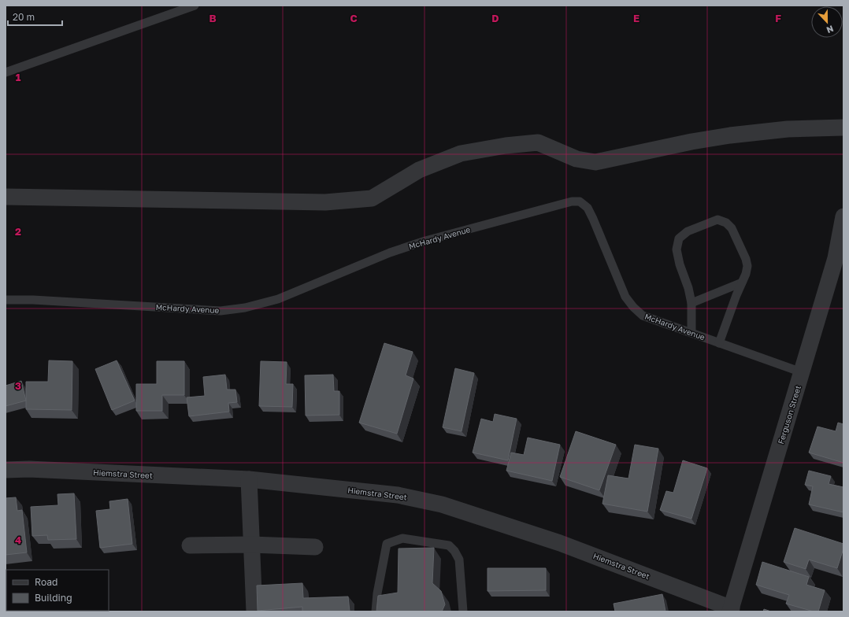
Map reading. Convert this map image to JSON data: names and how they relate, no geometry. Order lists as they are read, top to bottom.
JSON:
{
  "streets": {
    "street": ["Ferguson Street", "Hiemstra Street"],
    "lane": ["McHardy Avenue"]
  },
  "crossings": [
    ["McHardy Avenue", "Ferguson Street"],
    ["Ferguson Street", "Hiemstra Street"]
  ],
  "legend": ["Road", "Building"],
  "scale_bar": "20 m",
  "north": "bottom",
  "grid": {
    "columns": [
      "B",
      "C",
      "D",
      "E",
      "F"
    ],
    "rows": [
      "1",
      "2",
      "3",
      "4"
    ]
  }
}
